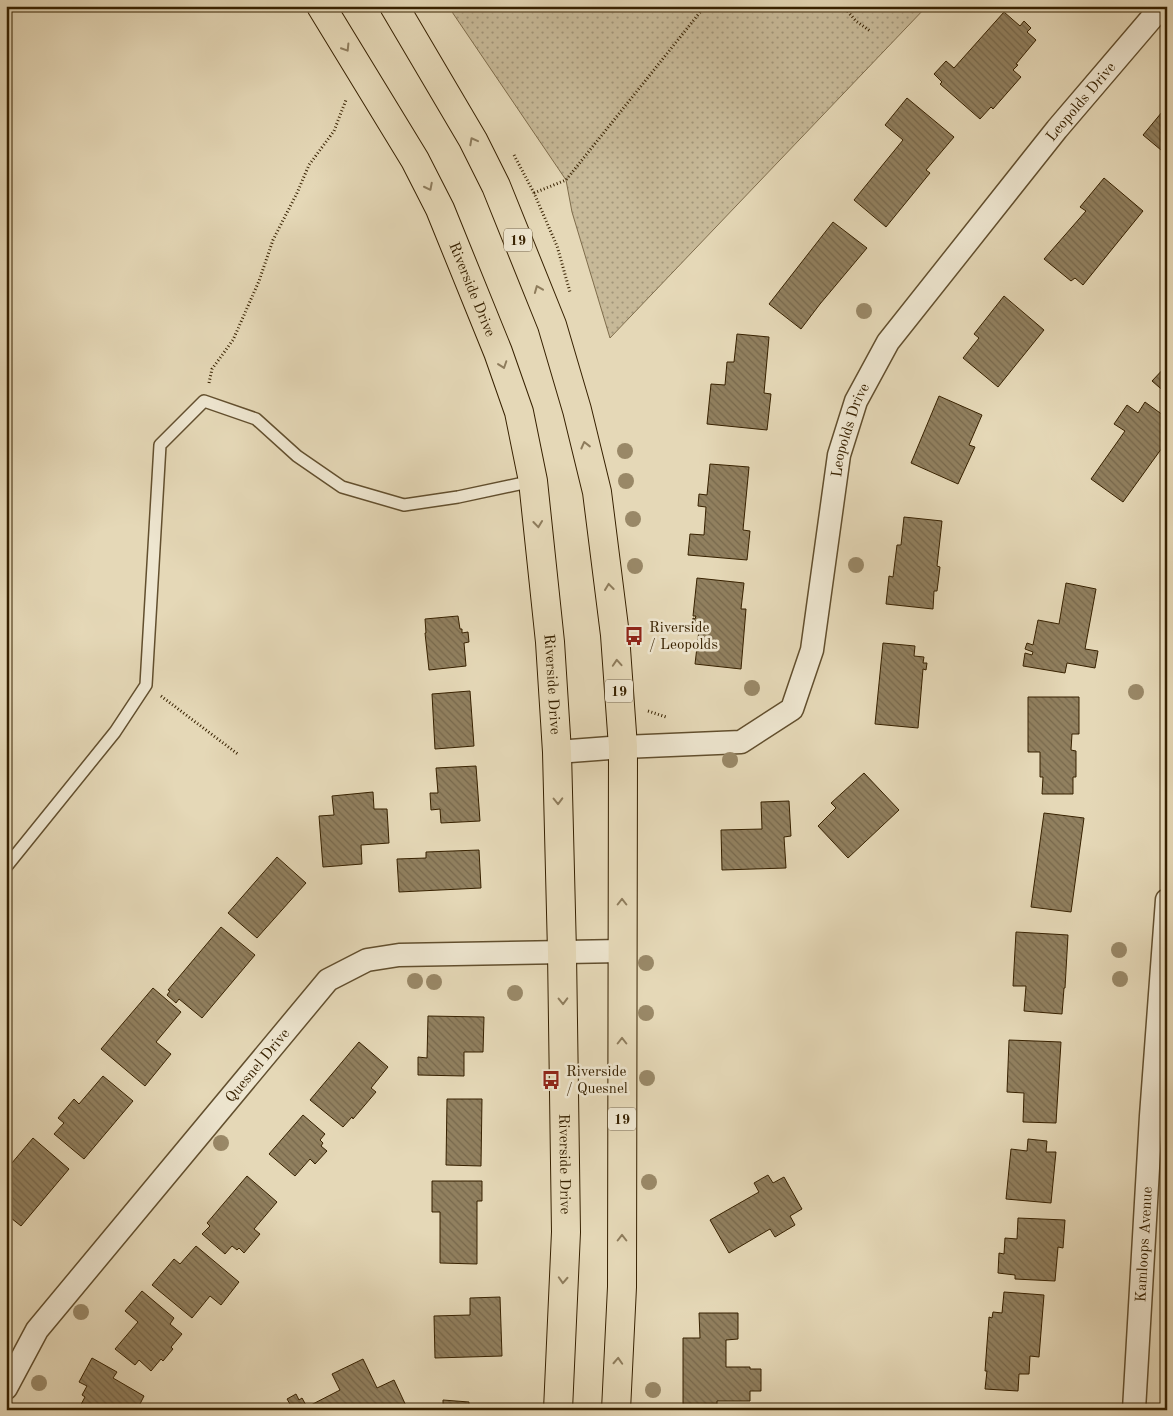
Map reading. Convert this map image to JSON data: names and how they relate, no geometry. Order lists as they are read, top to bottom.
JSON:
{
  "streets": {
    "main road": ["19", "Riverside Drive"],
    "street": ["Leopolds Drive", "Quesnel Drive", "Kamloops Avenue"]
  },
  "crossings": [
    ["Leopolds Drive", "19"],
    ["Leopolds Drive", "Riverside Drive"],
    ["19", "Quesnel Drive"],
    ["Riverside Drive", "Quesnel Drive"]
  ],
  "places": {
    "bus stop": ["Riverside / Leopolds", "Riverside / Quesnel"]
  }
}
